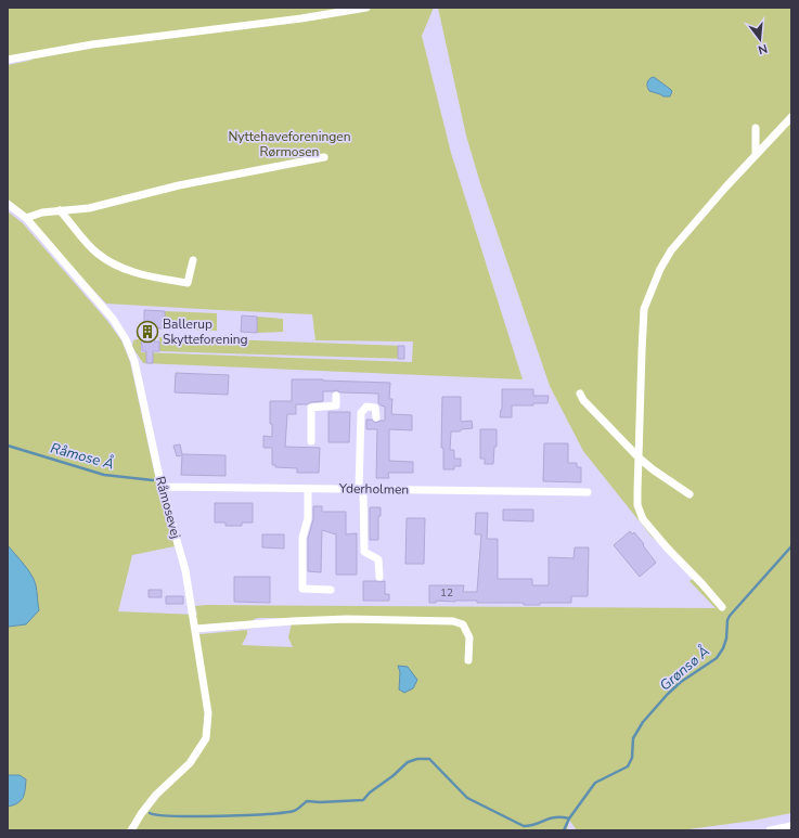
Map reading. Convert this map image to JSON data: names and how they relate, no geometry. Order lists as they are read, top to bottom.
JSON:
{
  "streets": {
    "street": ["Yderholmen", "Råmosevej"]
  },
  "crossings": [
    ["Yderholmen", "Råmosevej"]
  ],
  "water": ["Råmose Å", "Grønsø Å"],
  "parks": ["Nyttehaveforeningen Rørmosen"],
  "places": {
    "building": ["Ballerup Skytteforening"]
  },
  "house_numbers": ["12"],
  "north": "bottom"
}
